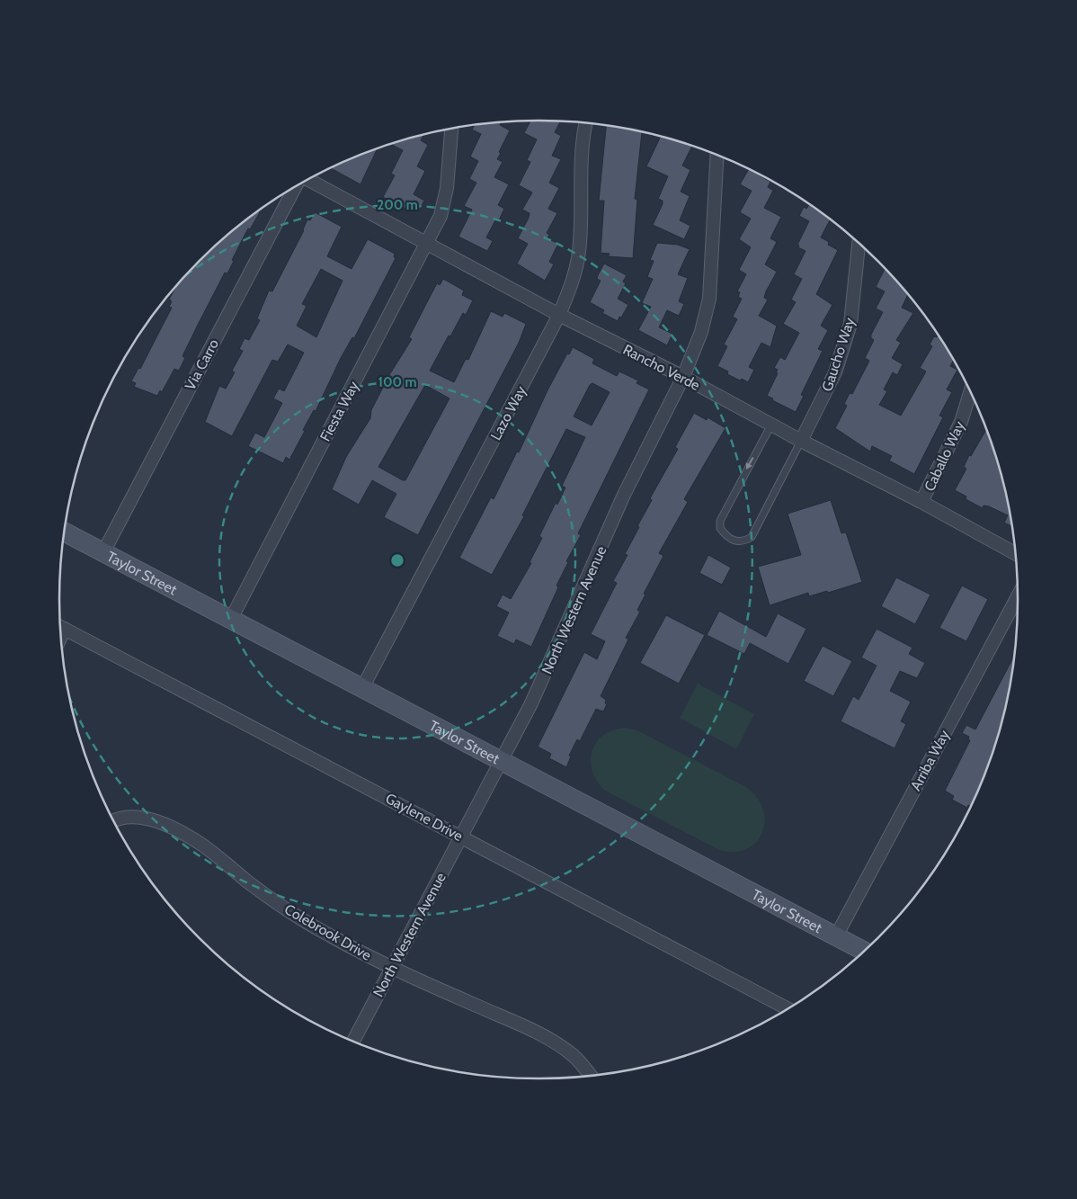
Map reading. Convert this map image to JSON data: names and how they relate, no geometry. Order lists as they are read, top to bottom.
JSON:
{
  "streets": {
    "street": [
      "Gaucho Way",
      "Via Carro",
      "Rancho Verde",
      "Fiesta Way",
      "Lazo Way",
      "Caballo Way",
      "Taylor Street",
      "North Western Avenue",
      "Arriba Way",
      "Gaylene Drive",
      "Colebrook Drive"
    ]
  },
  "crossings": [
    ["Gaucho Way", "Rancho Verde"],
    ["Via Carro", "Taylor Street"],
    ["Rancho Verde", "Fiesta Way"],
    ["Rancho Verde", "Lazo Way"],
    ["Rancho Verde", "Caballo Way"],
    ["Rancho Verde", "North Western Avenue"],
    ["Fiesta Way", "Taylor Street"],
    ["Lazo Way", "Taylor Street"],
    ["Taylor Street", "North Western Avenue"],
    ["Taylor Street", "Arriba Way"],
    ["North Western Avenue", "Gaylene Drive"],
    ["North Western Avenue", "Colebrook Drive"]
  ],
  "rings": ["200 m", "100 m"]
}
